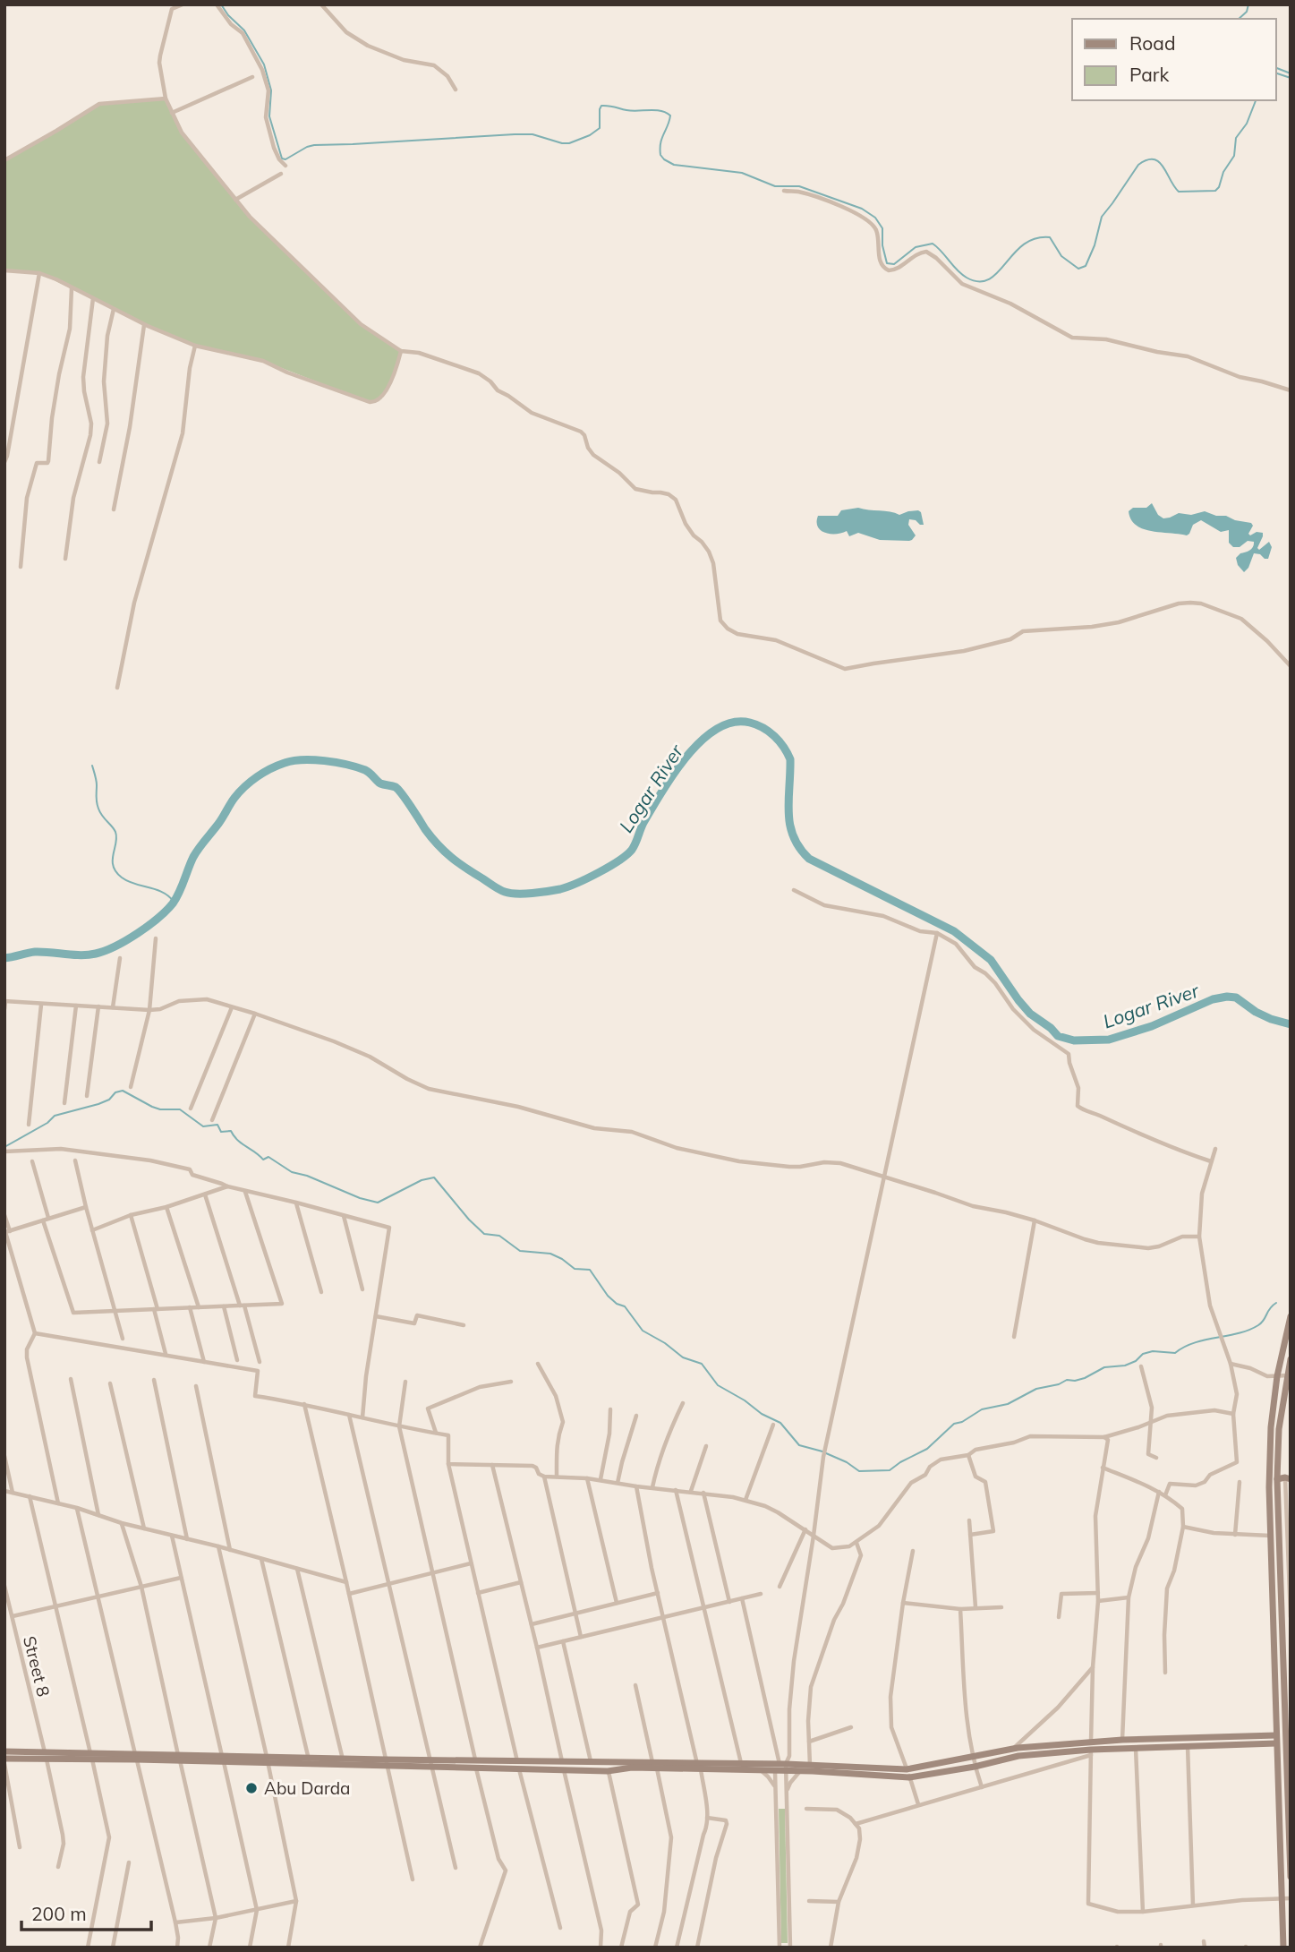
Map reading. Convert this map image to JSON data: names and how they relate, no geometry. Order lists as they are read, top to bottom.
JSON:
{
  "streets": {
    "street": ["Street 8"]
  },
  "water": ["Logar River"],
  "places": ["Abu Darda"],
  "legend": ["Road", "Park"],
  "scale_bar": "200 m"
}
